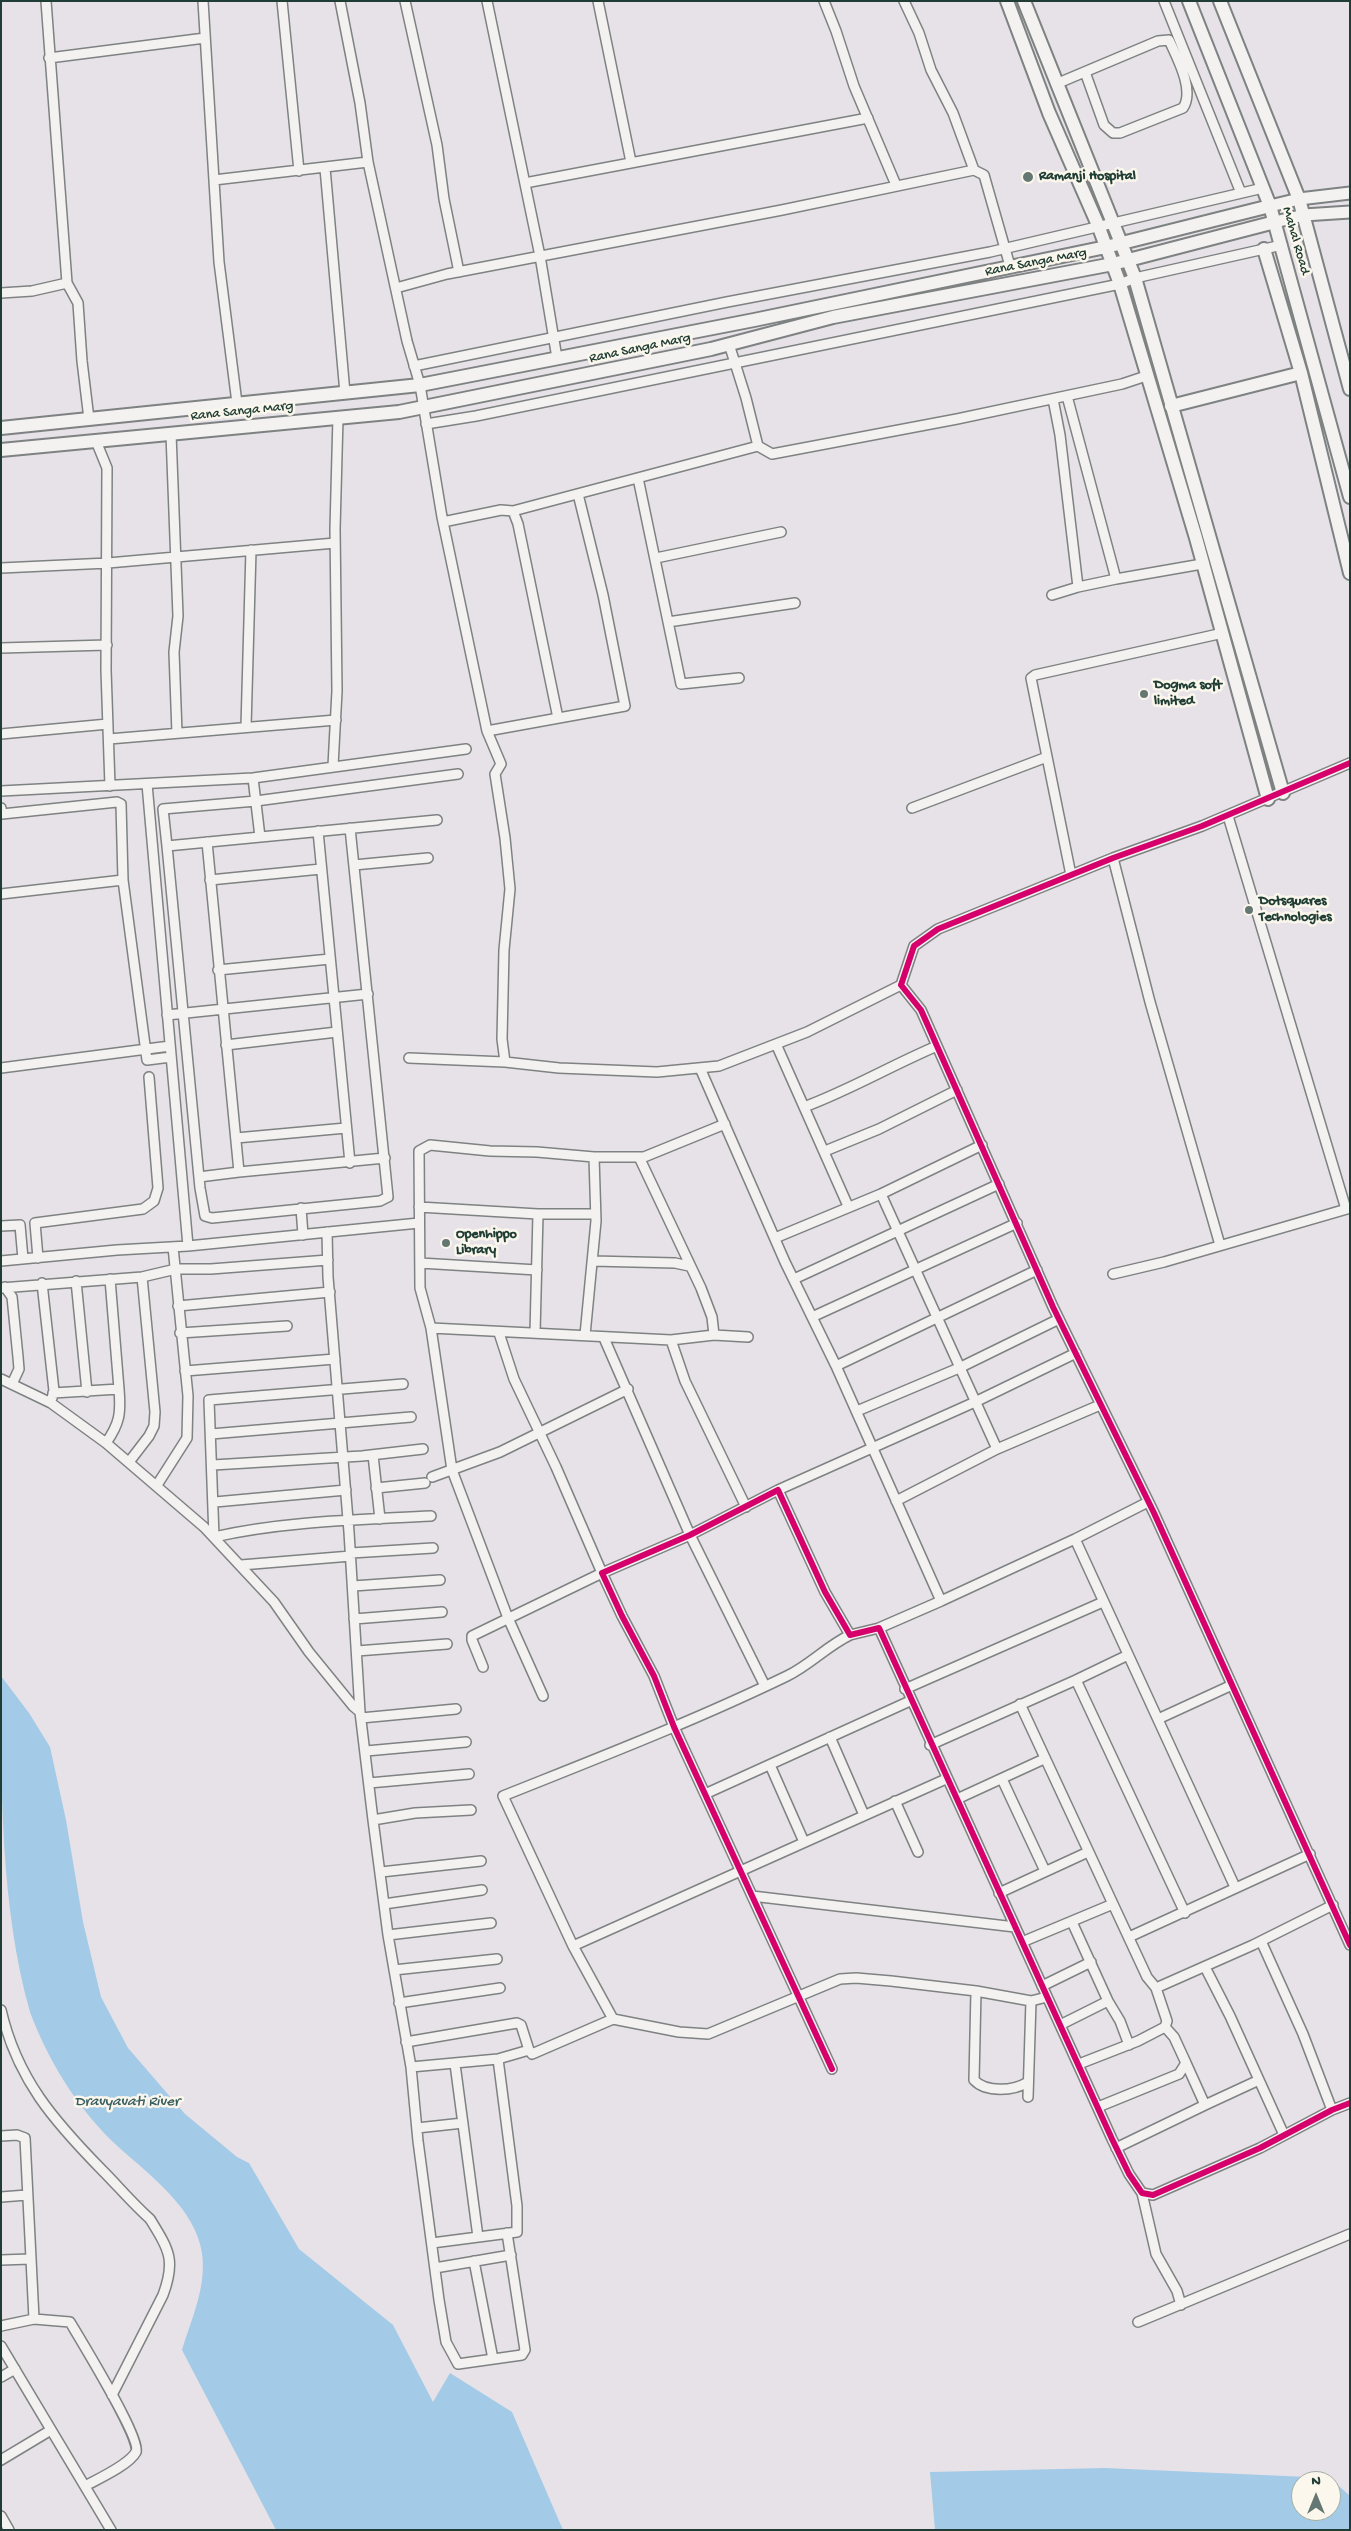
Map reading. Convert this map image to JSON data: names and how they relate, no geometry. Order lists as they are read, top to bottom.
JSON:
{
  "streets": {
    "main road": ["Mahal Road", "Rana Sanga Marg"]
  },
  "crossings": [
    ["Mahal Road", "Rana Sanga Marg"]
  ],
  "water": ["Dravyavati River"],
  "places": [
    "Ramanji Hospital",
    "Dogma soft limited",
    "Dotsquares Technologies",
    "Openhippo Library"
  ],
  "north": "top"
}
